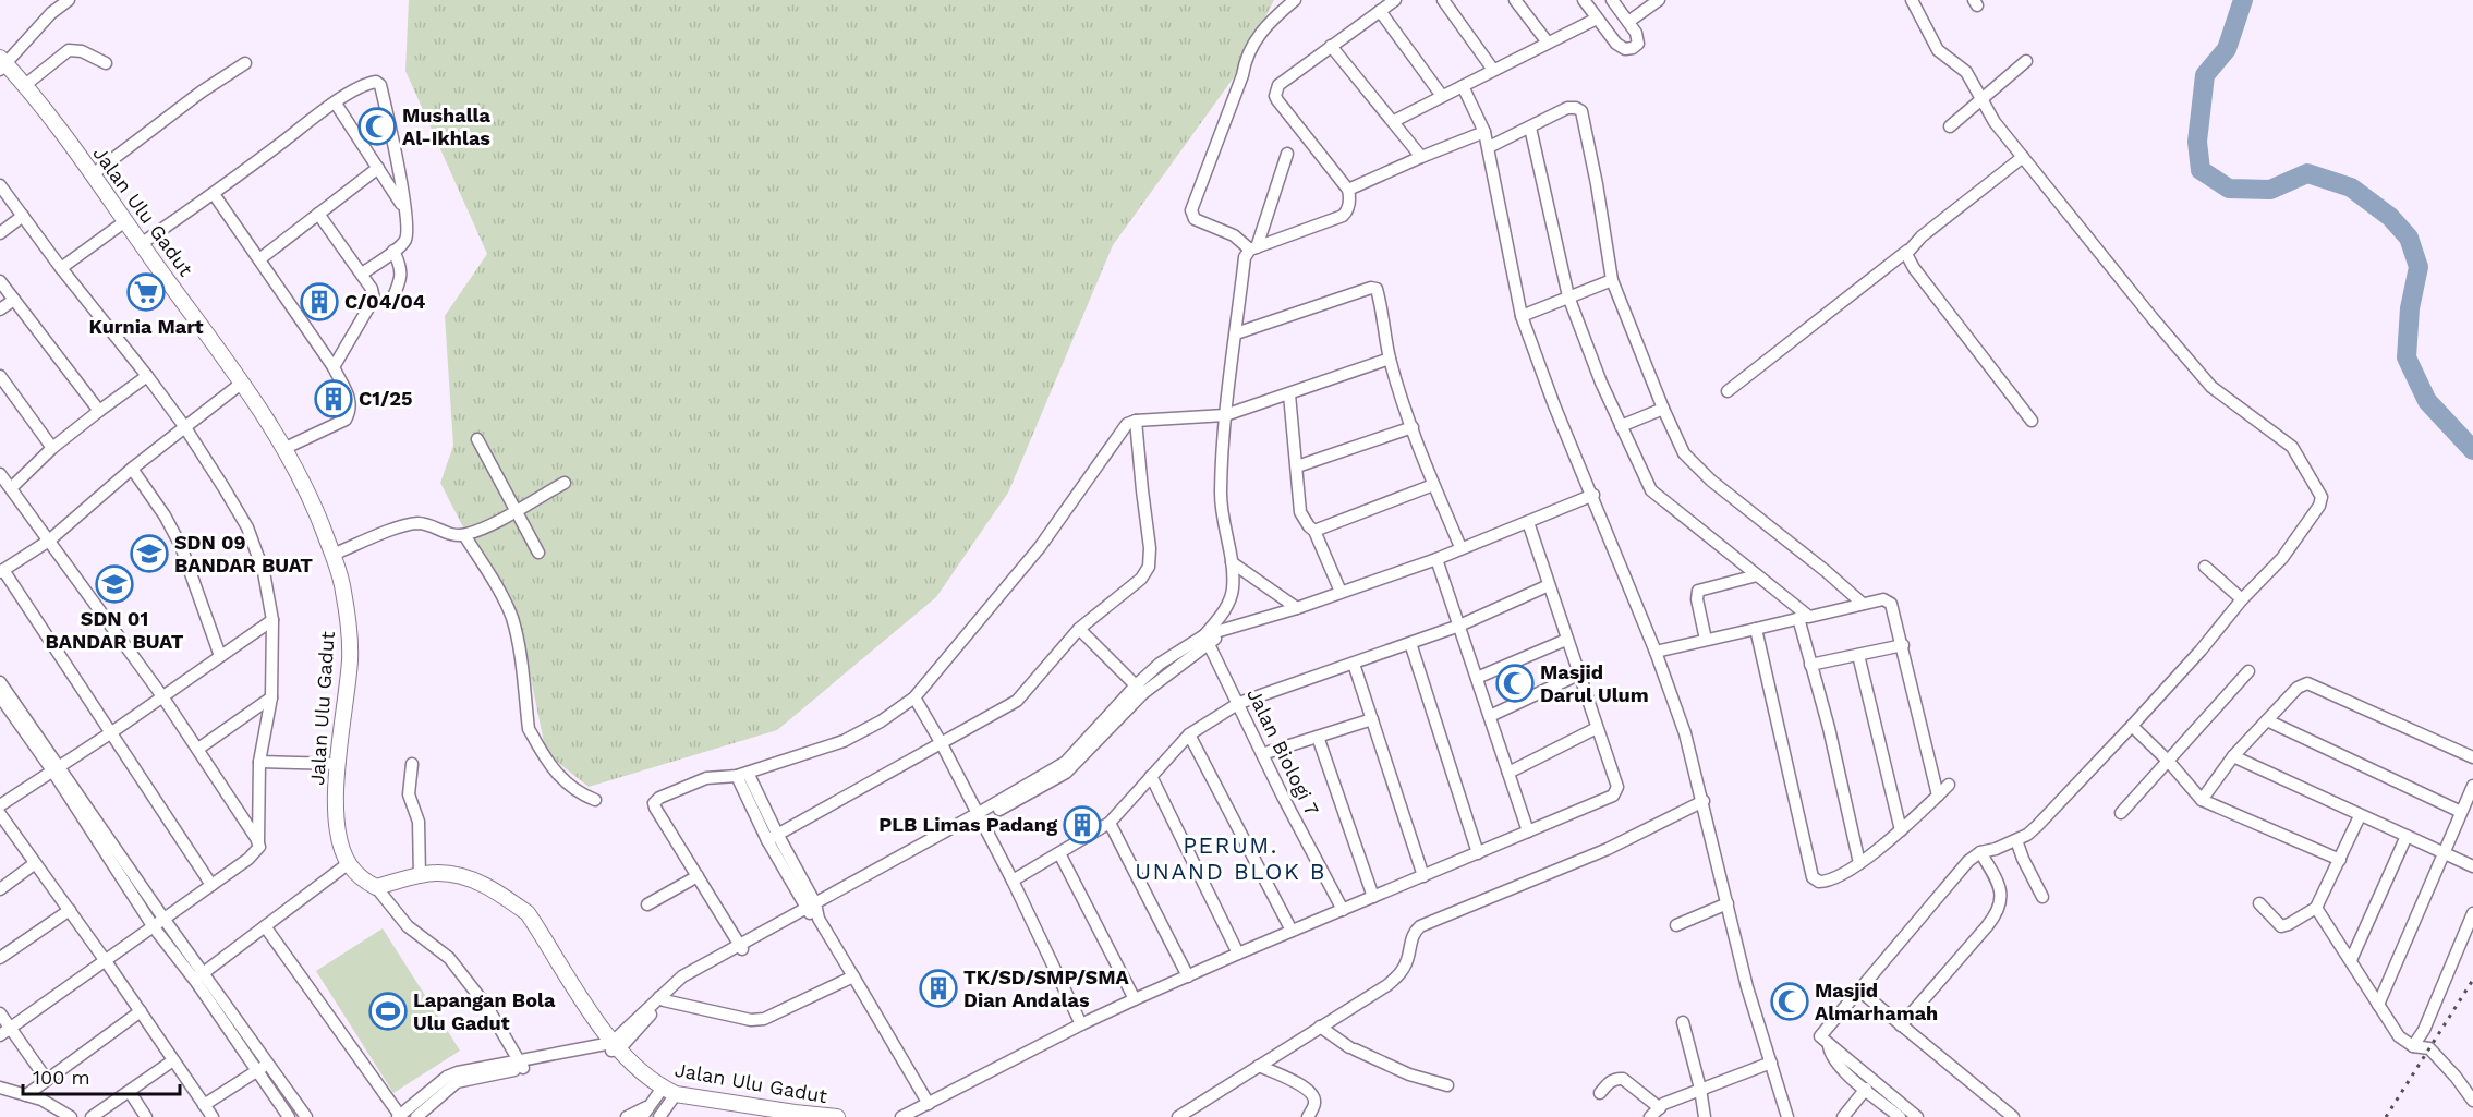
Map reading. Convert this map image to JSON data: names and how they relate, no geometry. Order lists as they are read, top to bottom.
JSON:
{
  "streets": {
    "street": ["Jalan Ulu Gadut", "Jalan Biologi 7"]
  },
  "districts": ["PERUM. UNAND BLOK B"],
  "places": {
    "mosque": ["Mushalla Al-Ikhlas", "Masjid Darul Ulum", "Masjid Almarhamah"],
    "supermarket": ["Kurnia Mart"],
    "building": [
      "C/04/04",
      "C1/25",
      "PLB Limas Padang",
      "TK/SD/SMP/SMA Dian Andalas"
    ],
    "school or university": ["SDN 09 BANDAR BUAT", "SDN 01 BANDAR BUAT"],
    "sports": ["Lapangan Bola Ulu Gadut"]
  },
  "scale_bar": "100 m"
}
